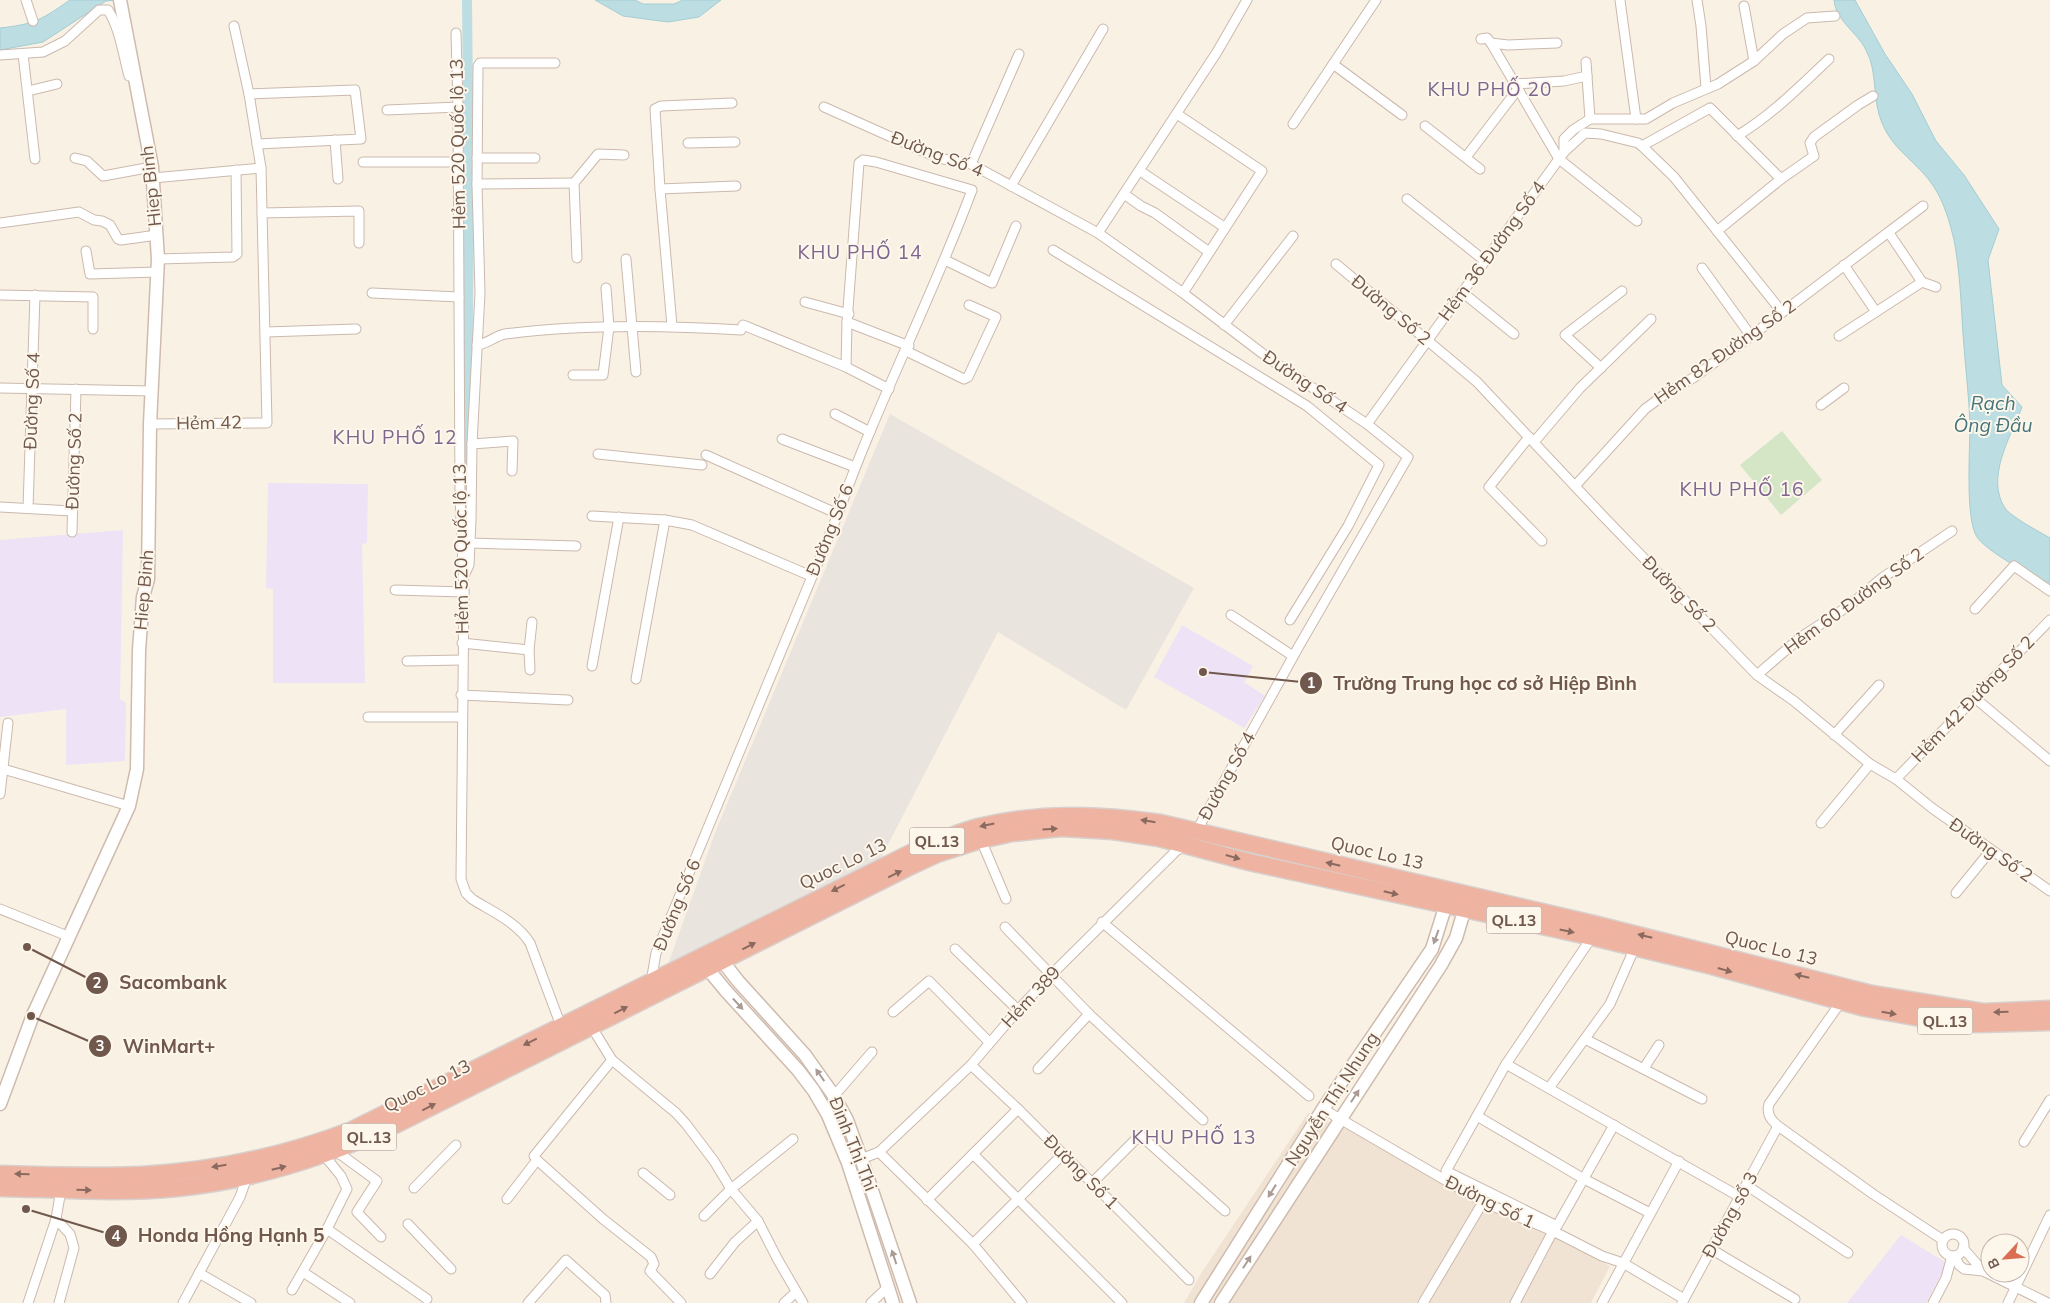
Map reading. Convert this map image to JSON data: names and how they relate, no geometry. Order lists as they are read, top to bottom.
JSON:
{
  "streets": {
    "highway": ["QL.13", "Quoc Lo 13"],
    "street": [
      "Hẻm 520 Quốc lộ 13",
      "Đường Số 4",
      "Hiep Binh",
      "Hẻm 36 Đường Số 4",
      "Đường Số 2",
      "Hẻm 82 Đường Số 2",
      "Hẻm 42",
      "Đường Số 6",
      "Hẻm 60 Đường Số 2",
      "Hẻm 42 Đường Số 2",
      "Hẻm 389",
      "Nguyễn Thị Nhung",
      "Đinh Thị Thi",
      "Đường Số 1",
      "Đường sổ 3"
    ]
  },
  "crossings": [
    ["Hẻm 520 Quốc lộ 13", "Quoc Lo 13"],
    ["Đường Số 4", "Hẻm 36 Đường Số 4"],
    ["Đường Số 4", "Quoc Lo 13"],
    ["Đường Số 4", "Hẻm 389"],
    ["Hiep Binh", "Hẻm 42"],
    ["Hẻm 36 Đường Số 4", "Đường Số 2"],
    ["Đường Số 2", "Hẻm 82 Đường Số 2"],
    ["Đường Số 2", "Hẻm 60 Đường Số 2"],
    ["Đường Số 2", "Hẻm 42 Đường Số 2"],
    ["Đường Số 6", "Quoc Lo 13"],
    ["Quoc Lo 13", "Hẻm 389"],
    ["Quoc Lo 13", "Nguyễn Thị Nhung"],
    ["Quoc Lo 13", "Đinh Thị Thi"],
    ["Hẻm 389", "Đường Số 1"],
    ["Nguyễn Thị Nhung", "Đường Số 1"]
  ],
  "districts": [
    "KHU PHỐ 20",
    "KHU PHỐ 14",
    "KHU PHỐ 12",
    "KHU PHỐ 16",
    "KHU PHỐ 13"
  ],
  "water": ["Rạch Ông Đầu"],
  "places": [
    "Trường Trung học cơ sở Hiệp Bình",
    "Sacombank",
    "WinMart+",
    "Honda Hồng Hạnh 5"
  ],
  "north": "bottom left"
}
